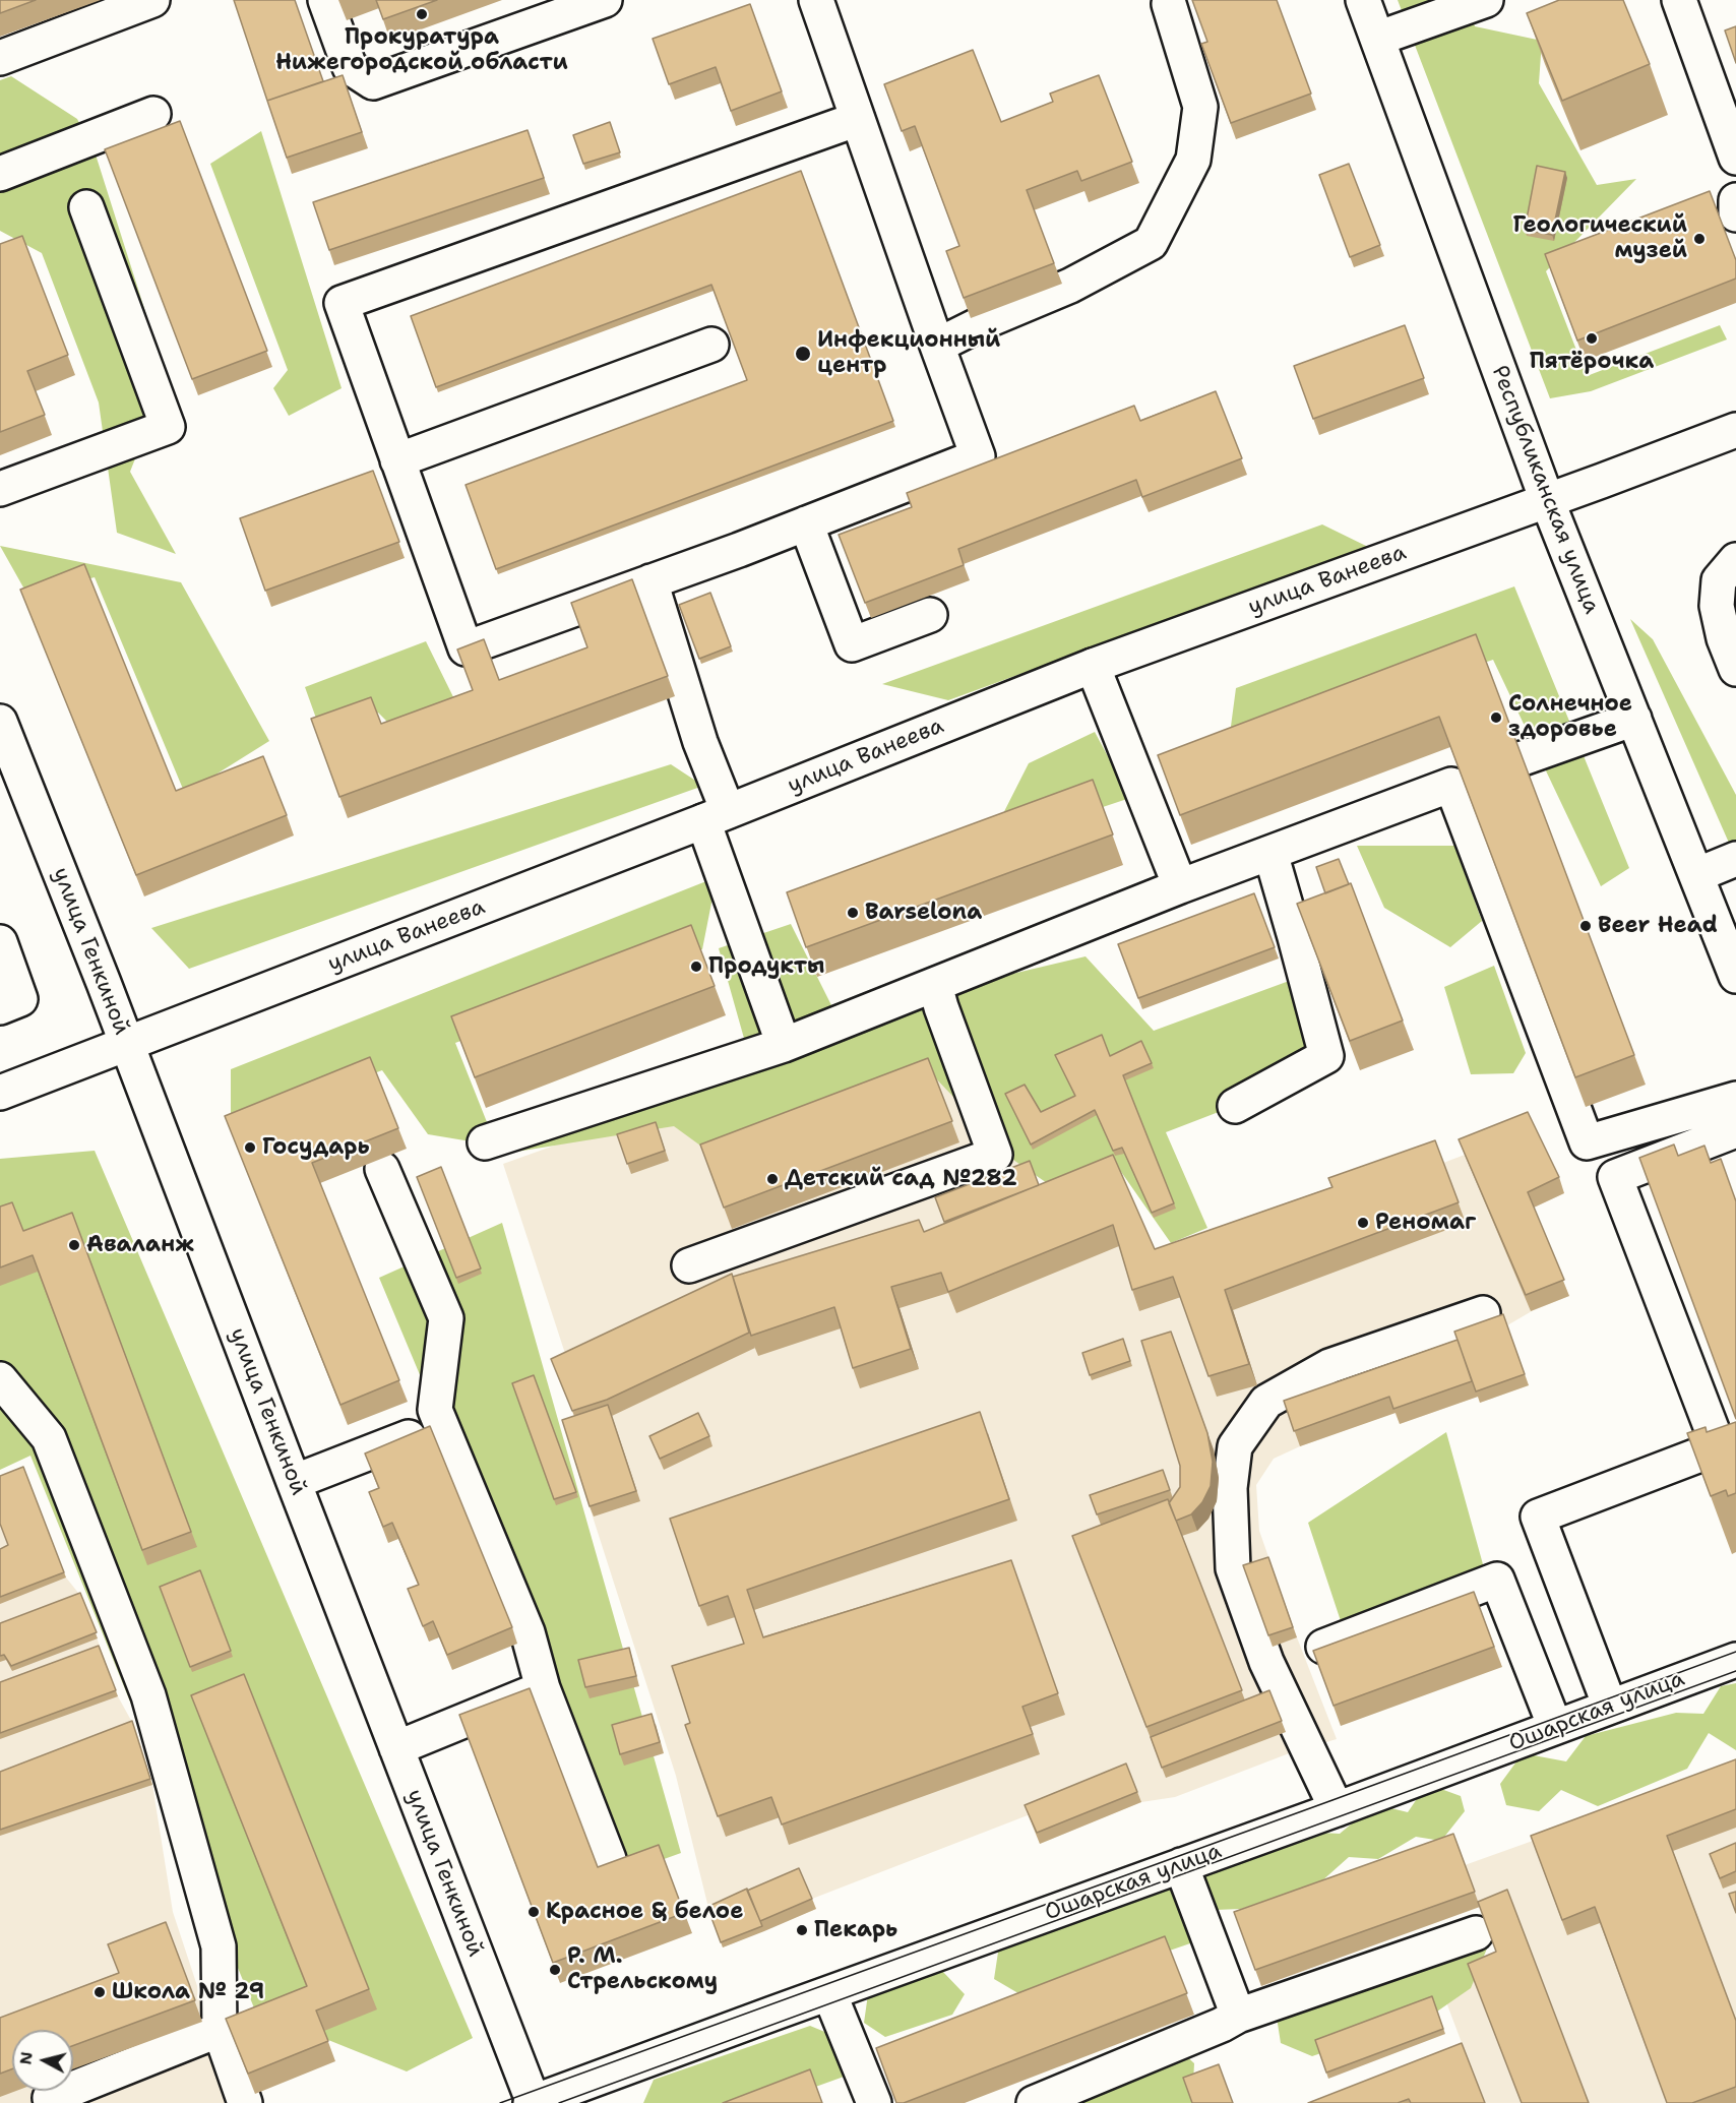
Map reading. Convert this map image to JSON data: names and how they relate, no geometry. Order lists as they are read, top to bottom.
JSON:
{
  "streets": {
    "street": [
      "Республиканская улица",
      "улица Ванеева",
      "улица Генкиной",
      "Ошарская улица"
    ]
  },
  "crossings": [
    ["Республиканская улица", "улица Ванеева"],
    ["улица Ванеева", "улица Генкиной"],
    ["улица Генкиной", "Ошарская улица"]
  ],
  "places": [
    "Прокуратура Нижегородской области",
    "Геологический музей",
    "Пятёрочка",
    "Инфекционный центр",
    "Солнечное здоровье",
    "Barselona",
    "Beer Head",
    "Продукты",
    "Государь",
    "Детский сад №282",
    "Реномаг",
    "Аваланж",
    "Красное & белое",
    "Пекарь",
    "Р. М. Стрельскому",
    "Школа № 29"
  ],
  "north": "left"
}
